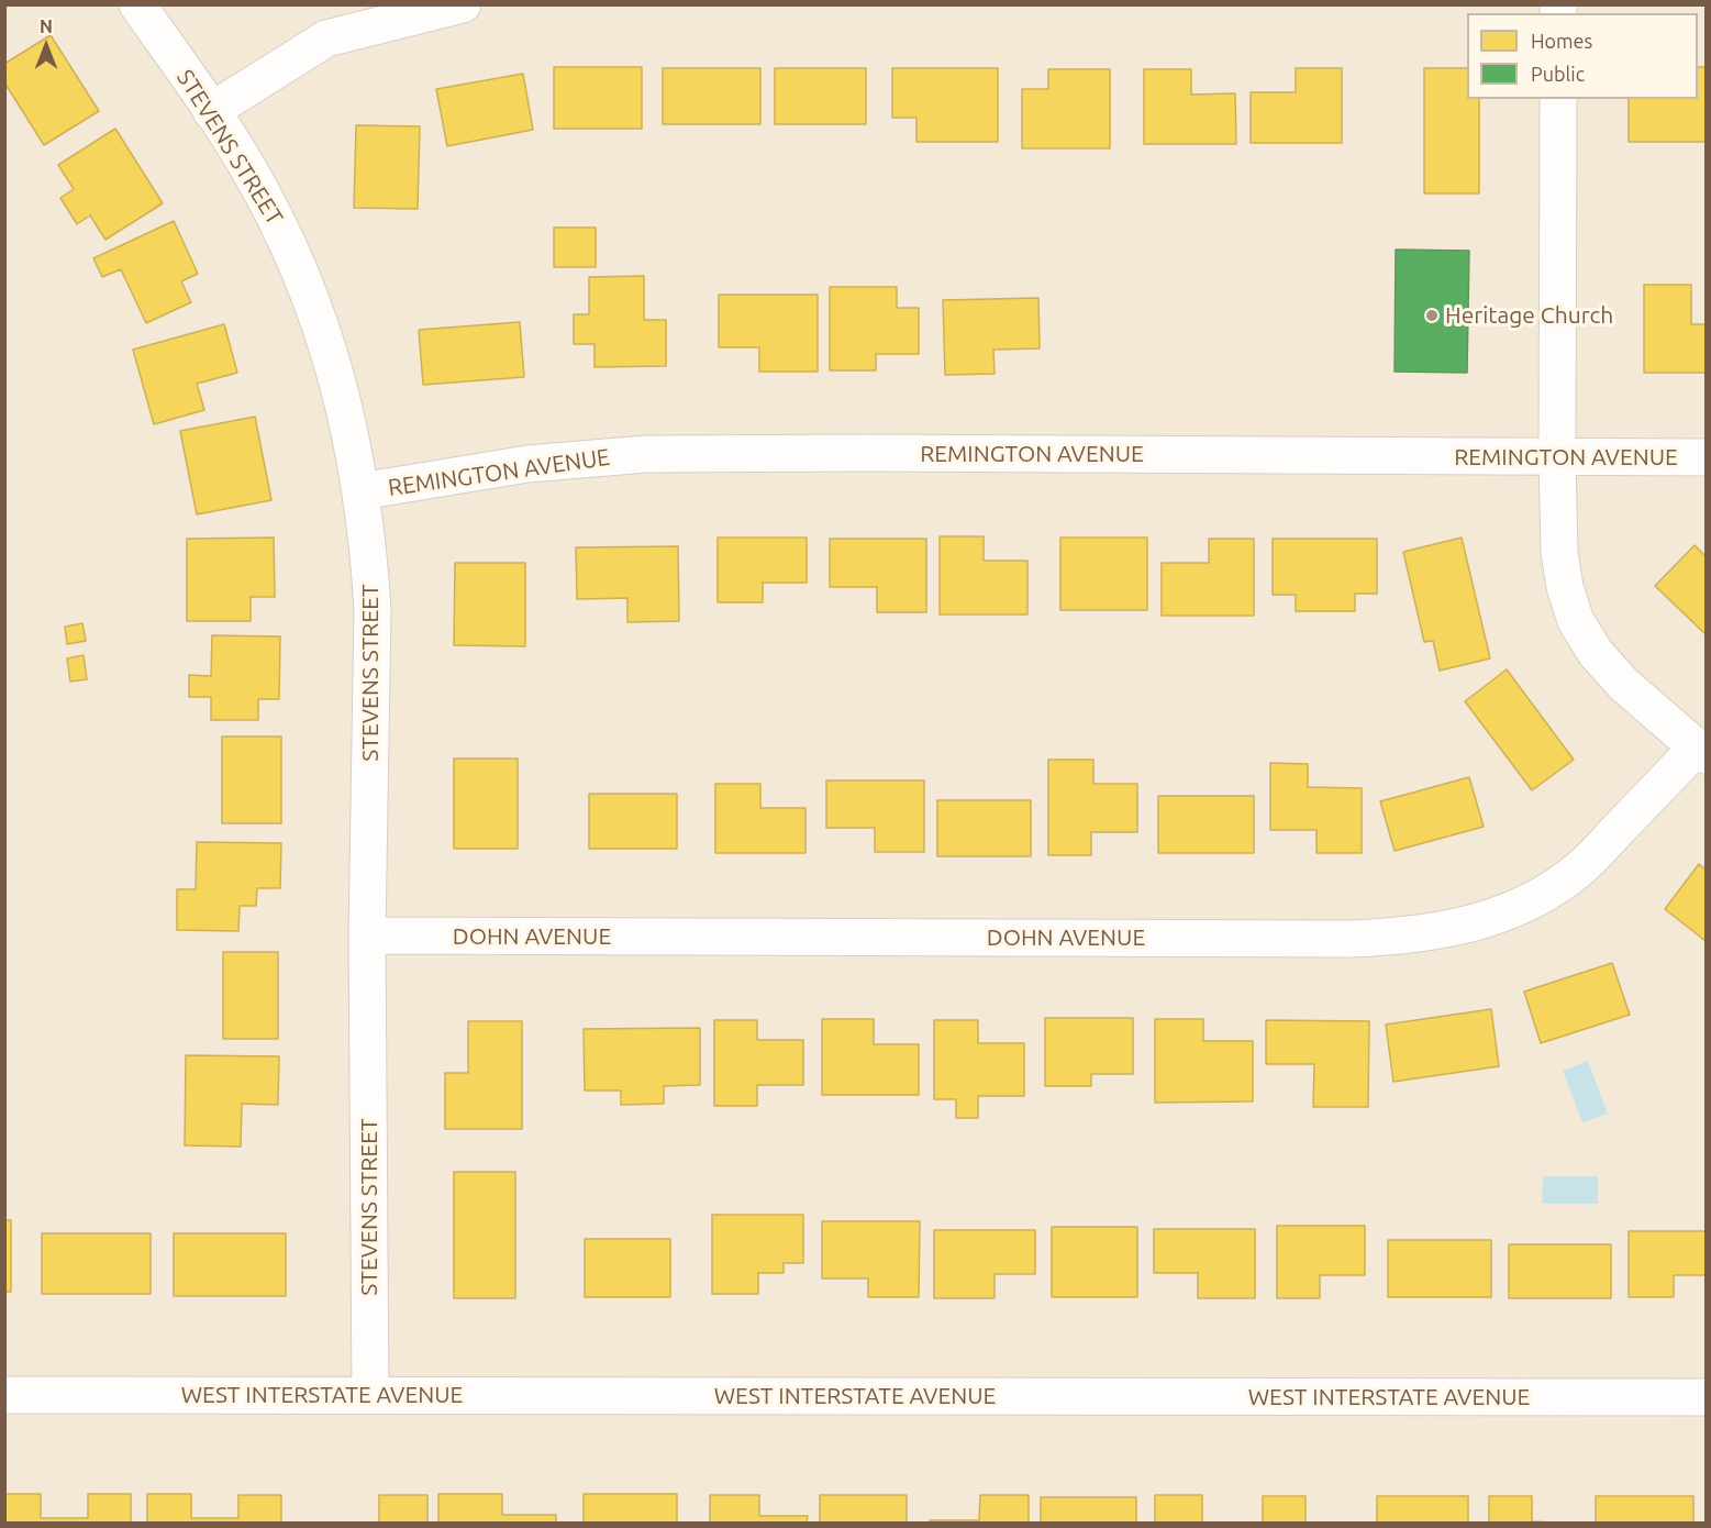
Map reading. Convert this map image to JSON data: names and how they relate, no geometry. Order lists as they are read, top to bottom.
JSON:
{
  "streets": {
    "street": [
      "STEVENS STREET",
      "REMINGTON AVENUE",
      "DOHN AVENUE",
      "WEST INTERSTATE AVENUE"
    ]
  },
  "crossings": [
    ["STEVENS STREET", "REMINGTON AVENUE"],
    ["STEVENS STREET", "DOHN AVENUE"],
    ["STEVENS STREET", "WEST INTERSTATE AVENUE"]
  ],
  "places": ["Heritage Church"],
  "legend": ["Homes", "Public"],
  "north": "top"
}
